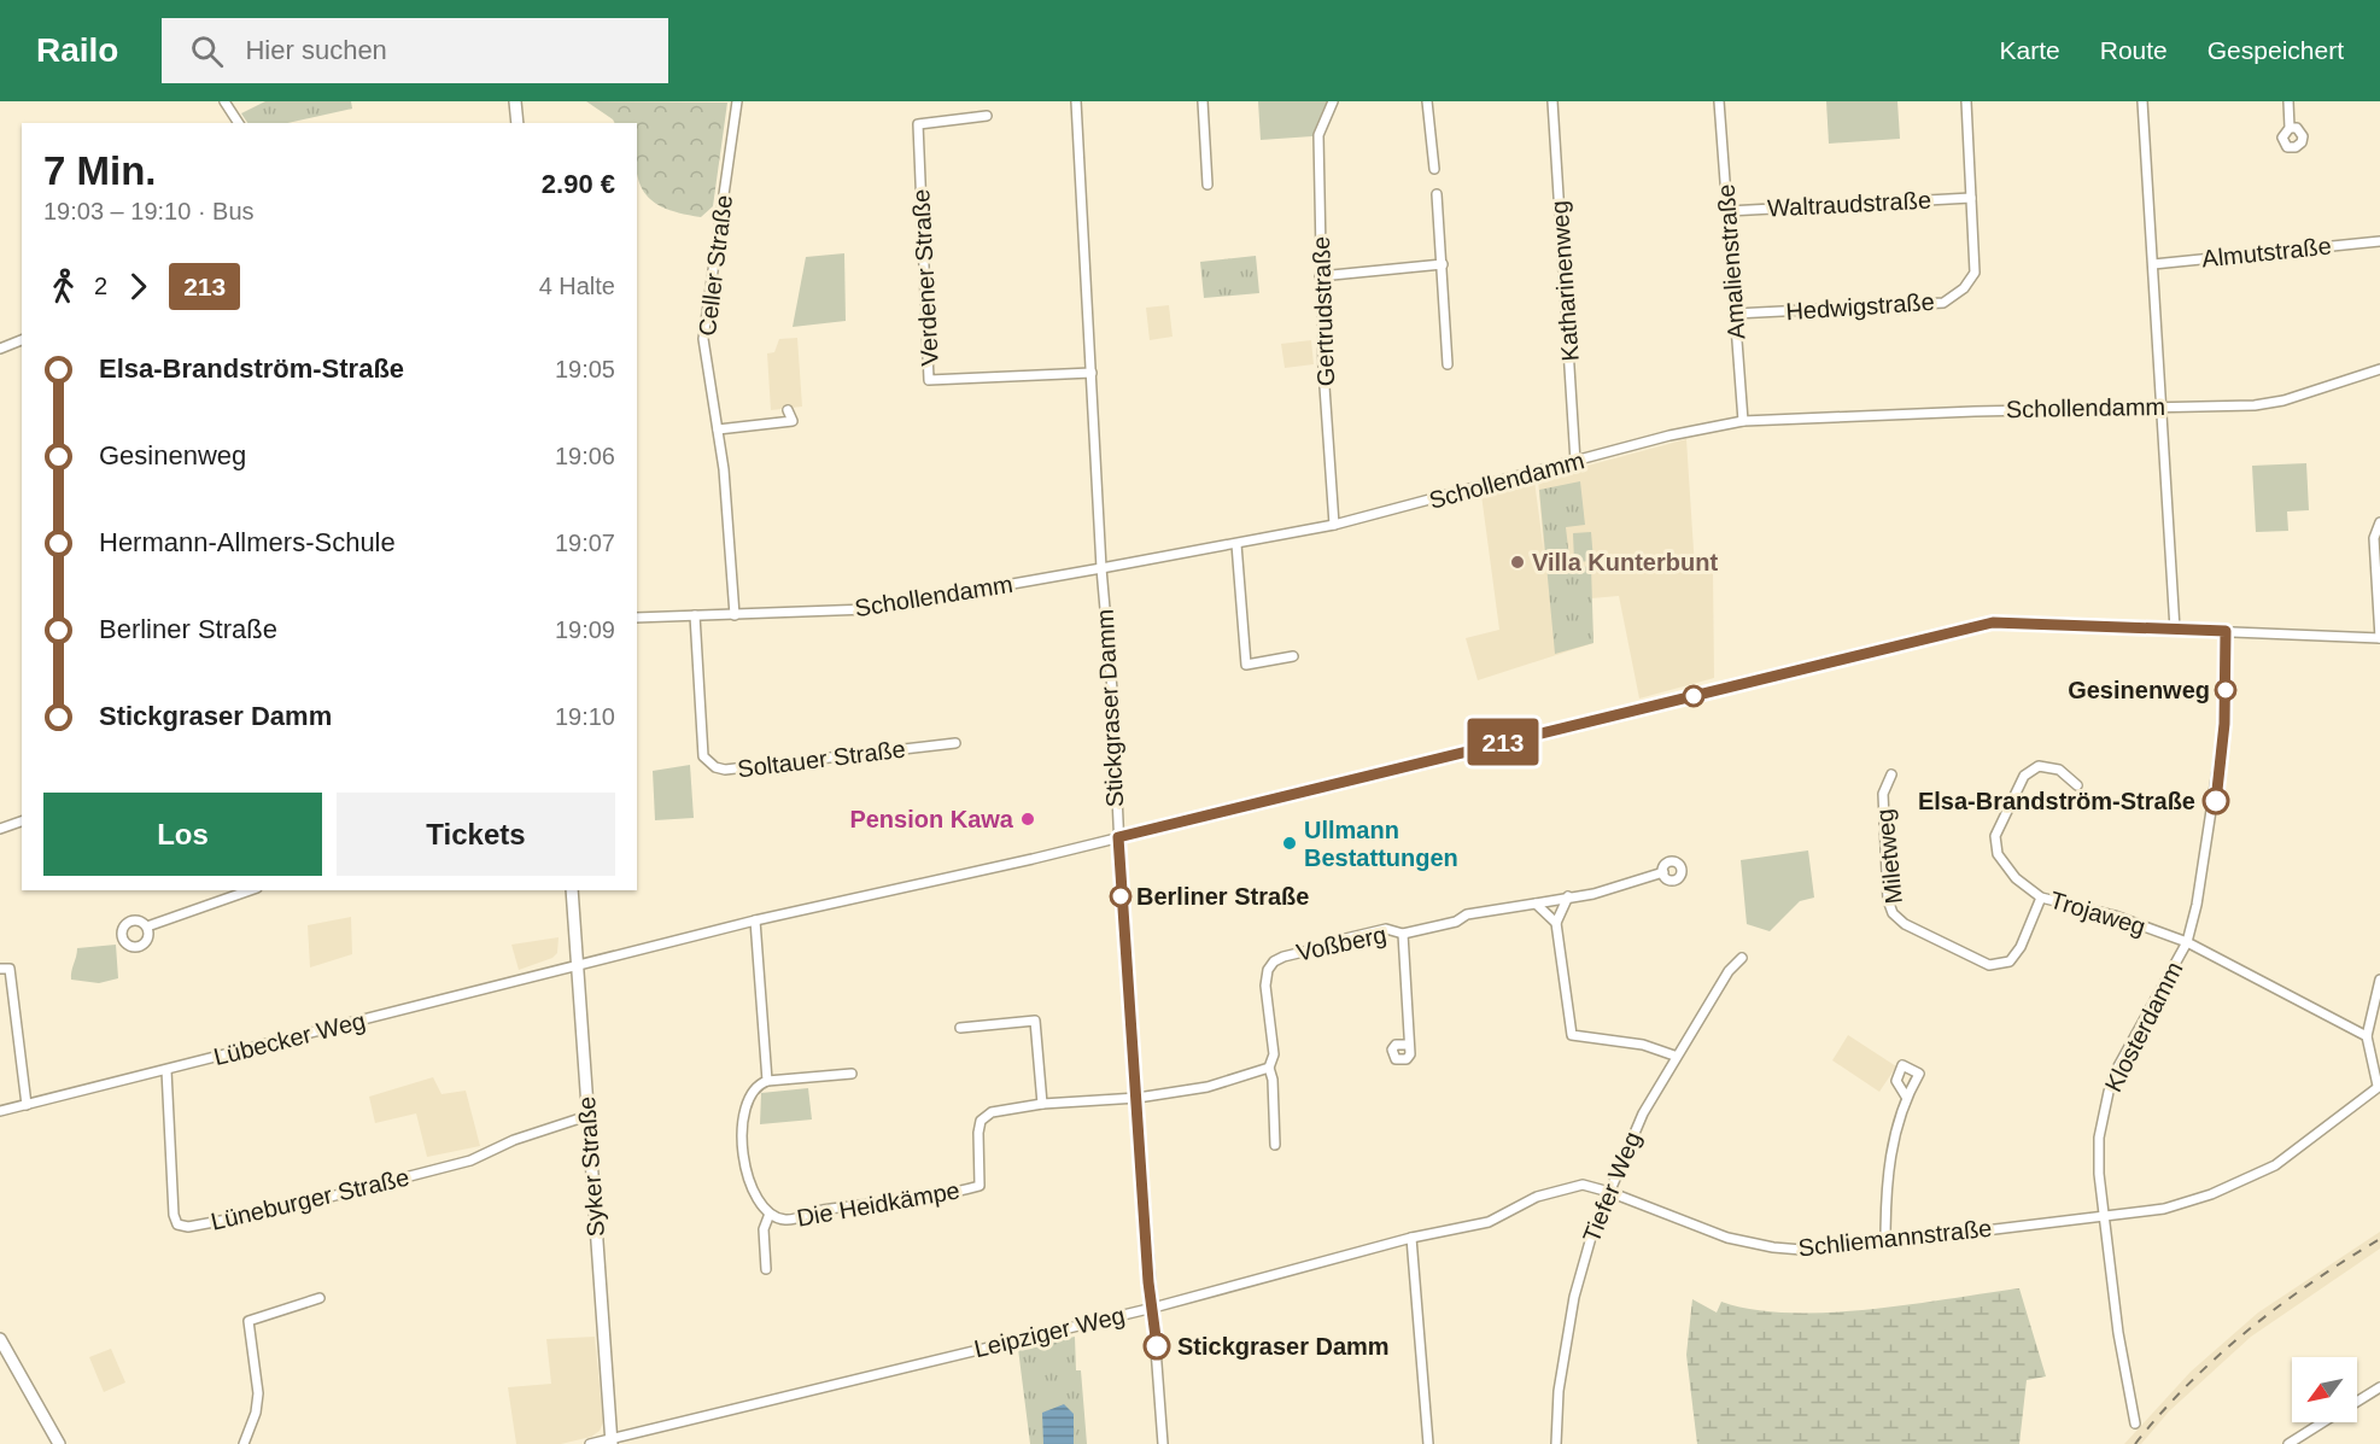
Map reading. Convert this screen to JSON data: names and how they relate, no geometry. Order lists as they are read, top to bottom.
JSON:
{
  "streets": {
    "main road": ["Syker Straße"],
    "street": [
      "Waltraudstraße",
      "Almutstraße",
      "Amalienstraße",
      "Celler Straße",
      "Verdener Straße",
      "Katharinenweg",
      "Hedwigstraße",
      "Gertrudstraße",
      "Schollendamm",
      "Stickgraser Damm",
      "Soltauer Straße",
      "Miletweg",
      "Trojaweg",
      "Voßberg",
      "Klosterdamm",
      "Lübecker Weg",
      "Tiefer Weg",
      "Lüneburger Straße",
      "Die Heidkämpe",
      "Schliemannstraße",
      "Leipziger Weg"
    ]
  },
  "crossings": [
    ["Waltraudstraße", "Amalienstraße"],
    ["Waltraudstraße", "Hedwigstraße"],
    ["Amalienstraße", "Hedwigstraße"],
    ["Amalienstraße", "Schollendamm"],
    ["Celler Straße", "Schollendamm"],
    ["Verdener Straße", "Stickgraser Damm"],
    ["Katharinenweg", "Schollendamm"],
    ["Gertrudstraße", "Schollendamm"],
    ["Schollendamm", "Stickgraser Damm"],
    ["Schollendamm", "Soltauer Straße"],
    ["Stickgraser Damm", "Die Heidkämpe"],
    ["Stickgraser Damm", "Leipziger Weg"],
    ["Miletweg", "Trojaweg"],
    ["Trojaweg", "Klosterdamm"],
    ["Klosterdamm", "Schliemannstraße"],
    ["Lübecker Weg", "Syker Straße"],
    ["Lübecker Weg", "Lüneburger Straße"],
    ["Syker Straße", "Lüneburger Straße"],
    ["Syker Straße", "Leipziger Weg"],
    ["Tiefer Weg", "Schliemannstraße"],
    ["Tiefer Weg", "Leipziger Weg"],
    ["Schliemannstraße", "Leipziger Weg"]
  ],
  "places": [
    "Villa Kunterbunt",
    "Gesinenweg",
    "Elsa-Brandström-Straße",
    "Pension Kawa",
    "Ullmann Bestattungen",
    "Berliner Straße",
    "Stickgraser Damm"
  ],
  "lines": ["bus line 213"],
  "north": "bottom left",
  "page": {
    "header": "Railo",
    "search": "Hier suchen",
    "nav": ["Karte", "Route", "Gespeichert"],
    "on_map": "213",
    "heading": ["7 Min.", "19:03 – 19:10 · Bus", "2.90 €"],
    "legs": ["2", "213", "4 Halte"],
    "list": [
      {
        "name": "Elsa-Brandström-Straße",
        "value": "19:05"
      },
      {
        "name": "Gesinenweg",
        "value": "19:06"
      },
      {
        "name": "Hermann-Allmers-Schule",
        "value": "19:07"
      },
      {
        "name": "Berliner Straße",
        "value": "19:09"
      },
      {
        "name": "Stickgraser Damm",
        "value": "19:10"
      }
    ],
    "buttons": ["Los", "Tickets"]
  }
}
